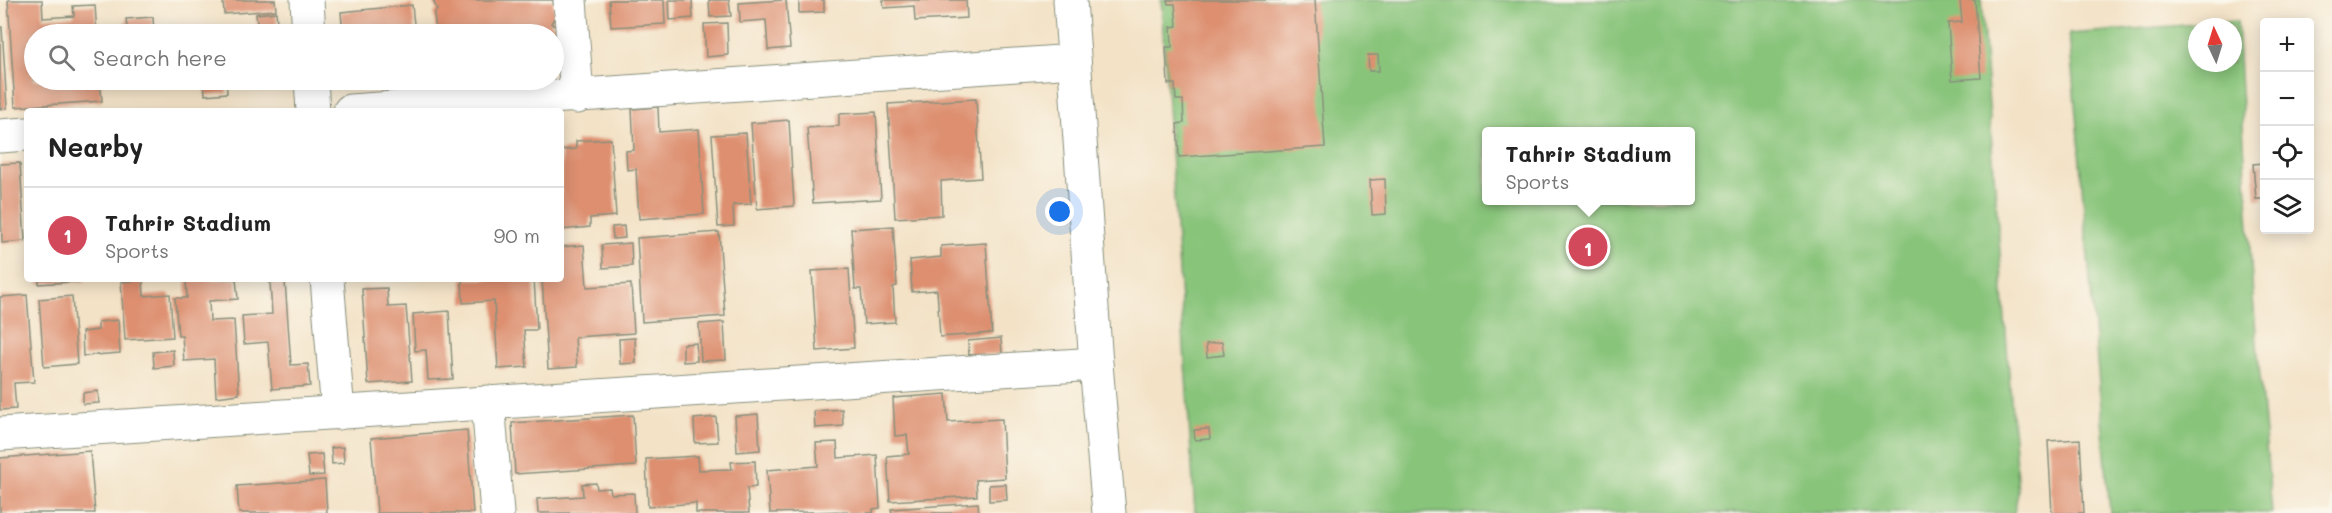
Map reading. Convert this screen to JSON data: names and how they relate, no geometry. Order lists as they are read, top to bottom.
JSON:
{
  "north": "top",
  "page": {
    "map_buttons": ["+", "−"],
    "search": "Search here",
    "heading": "Nearby",
    "popup": ["Tahrir Stadium", "Sports"],
    "list": [
      {
        "mark": "1",
        "name": "Tahrir Stadium",
        "note": "Sports",
        "value": "90 m"
      }
    ],
    "pins": "1"
  }
}
